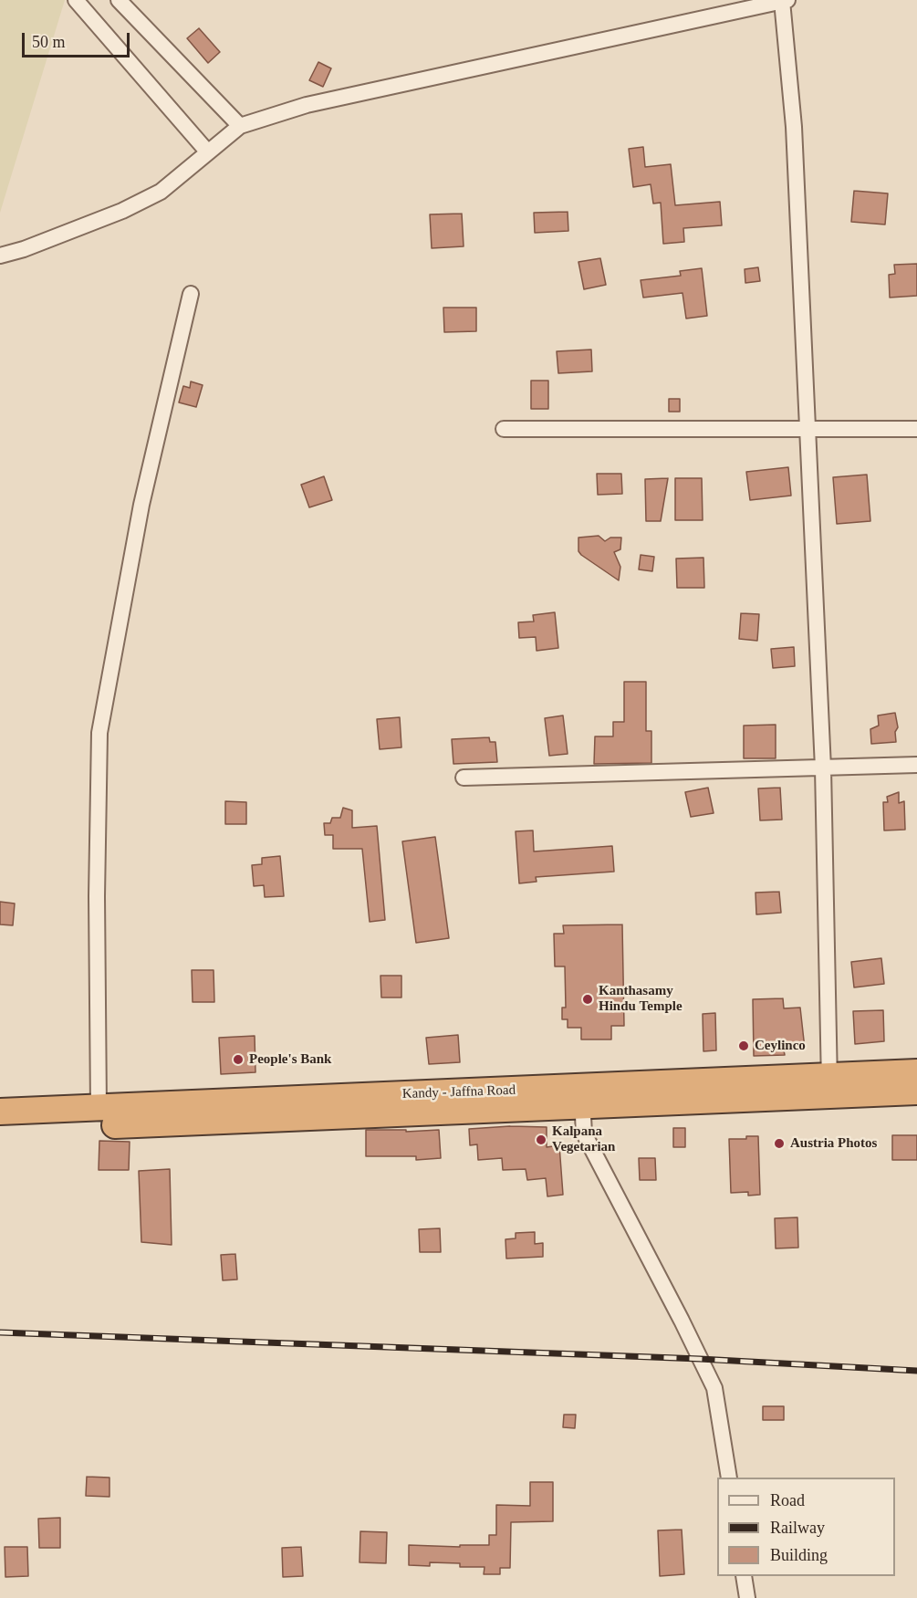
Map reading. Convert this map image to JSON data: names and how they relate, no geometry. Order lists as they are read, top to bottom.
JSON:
{
  "streets": {
    "highway": ["Kandy - Jaffna Road"]
  },
  "places": [
    "Kanthasamy Hindu Temple",
    "Ceylinco",
    "People's Bank",
    "Kalpana Vegetarian",
    "Austria Photos"
  ],
  "legend": ["Road", "Railway", "Building"],
  "scale_bar": "50 m"
}
